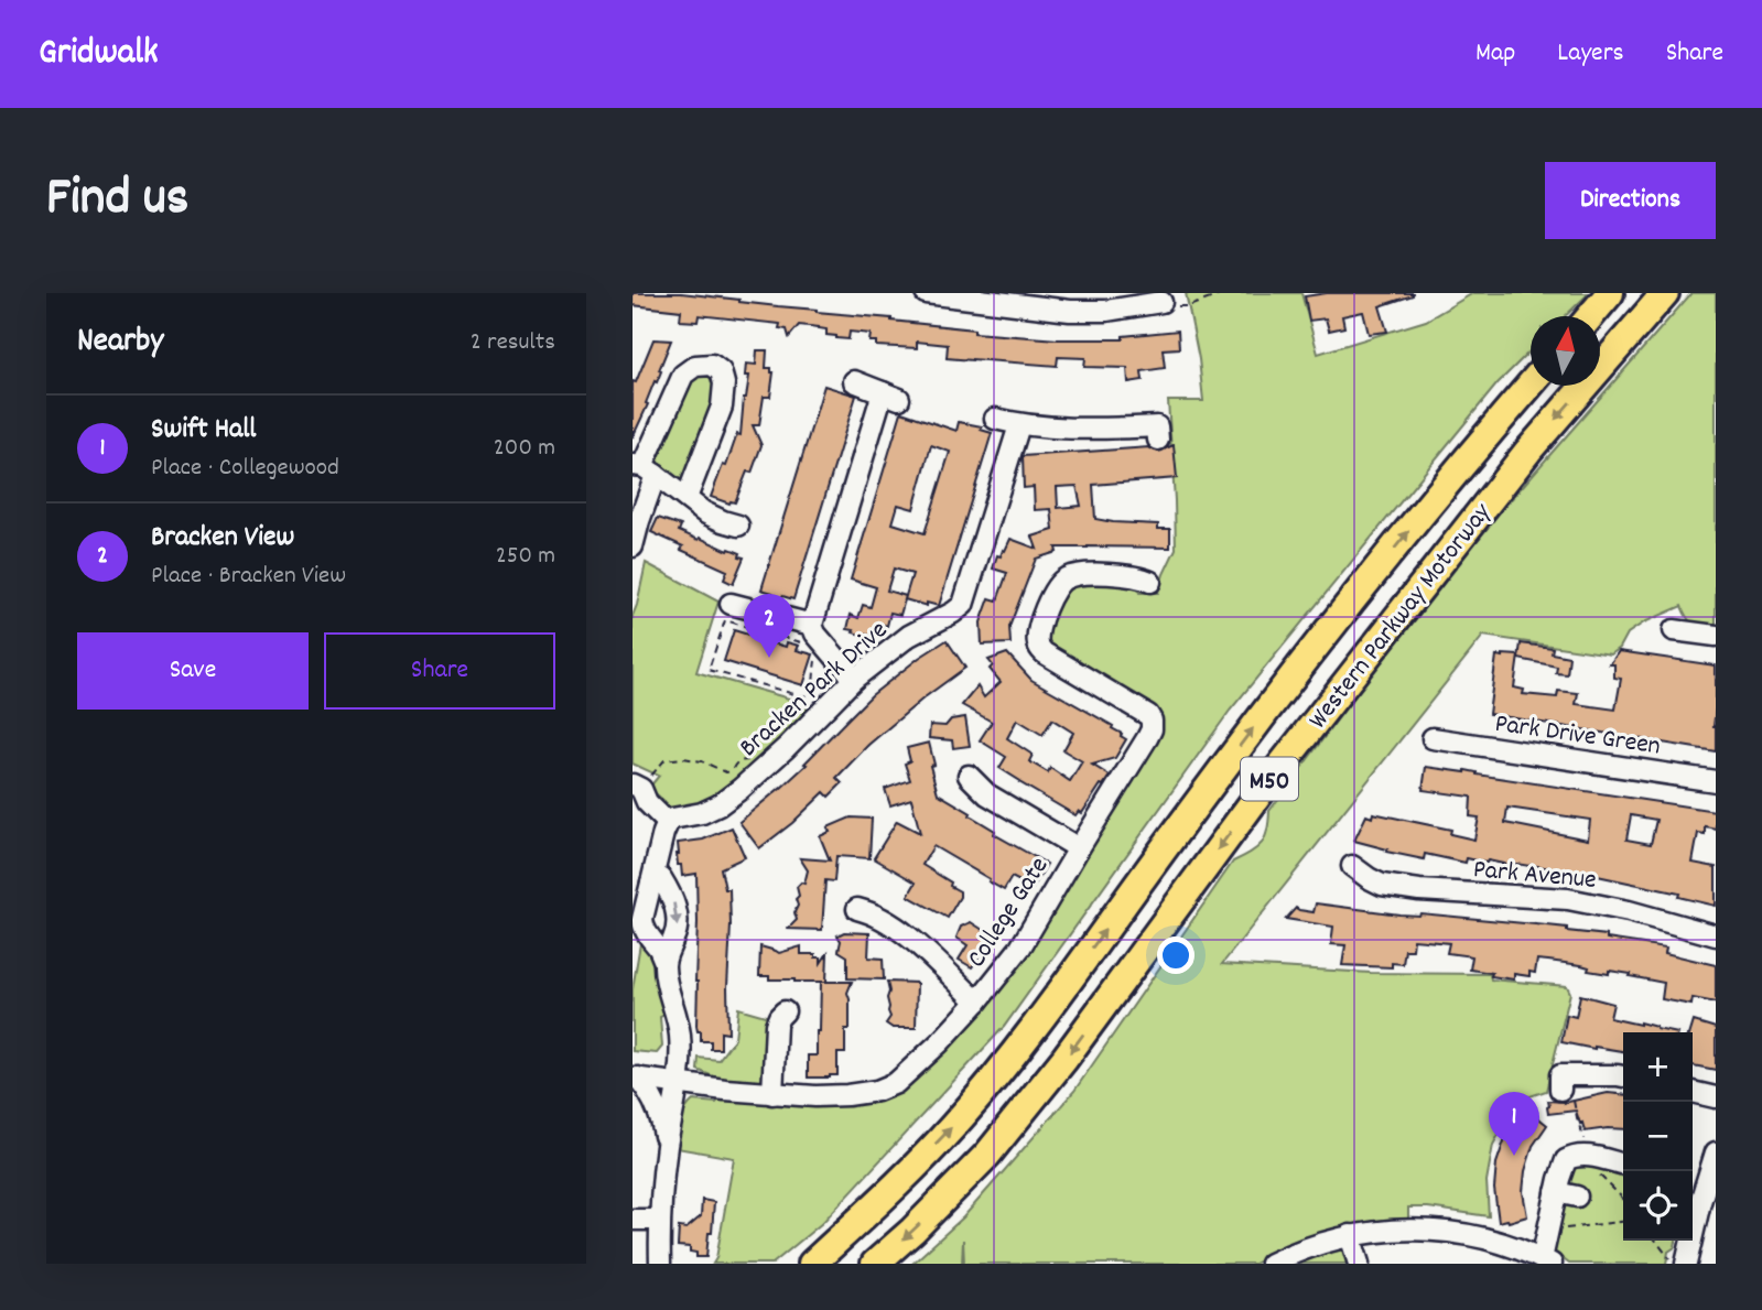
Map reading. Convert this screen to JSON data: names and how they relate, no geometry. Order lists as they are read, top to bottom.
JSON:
{
  "streets": {
    "highway": ["Western Parkway Motorway", "M50"],
    "street": [
      "Bracken Park Drive",
      "Park Drive Green",
      "Park Avenue",
      "College Gate"
    ]
  },
  "north": "top",
  "page": {
    "header": "Gridwalk",
    "nav": ["Map", "Layers", "Share"],
    "title": "Find us",
    "buttons": [
      "Directions",
      ["Save", "Share"]
    ],
    "heading": ["Nearby", "2 results"],
    "list": [
      {
        "mark": "1",
        "name": "Swift Hall",
        "note": "Place · Collegewood",
        "value": "200 m"
      },
      {
        "mark": "2",
        "name": "Bracken View",
        "note": "Place · Bracken View",
        "value": "250 m"
      }
    ],
    "pins": ["2", "1"],
    "map_buttons": ["+", "−"]
  }
}
